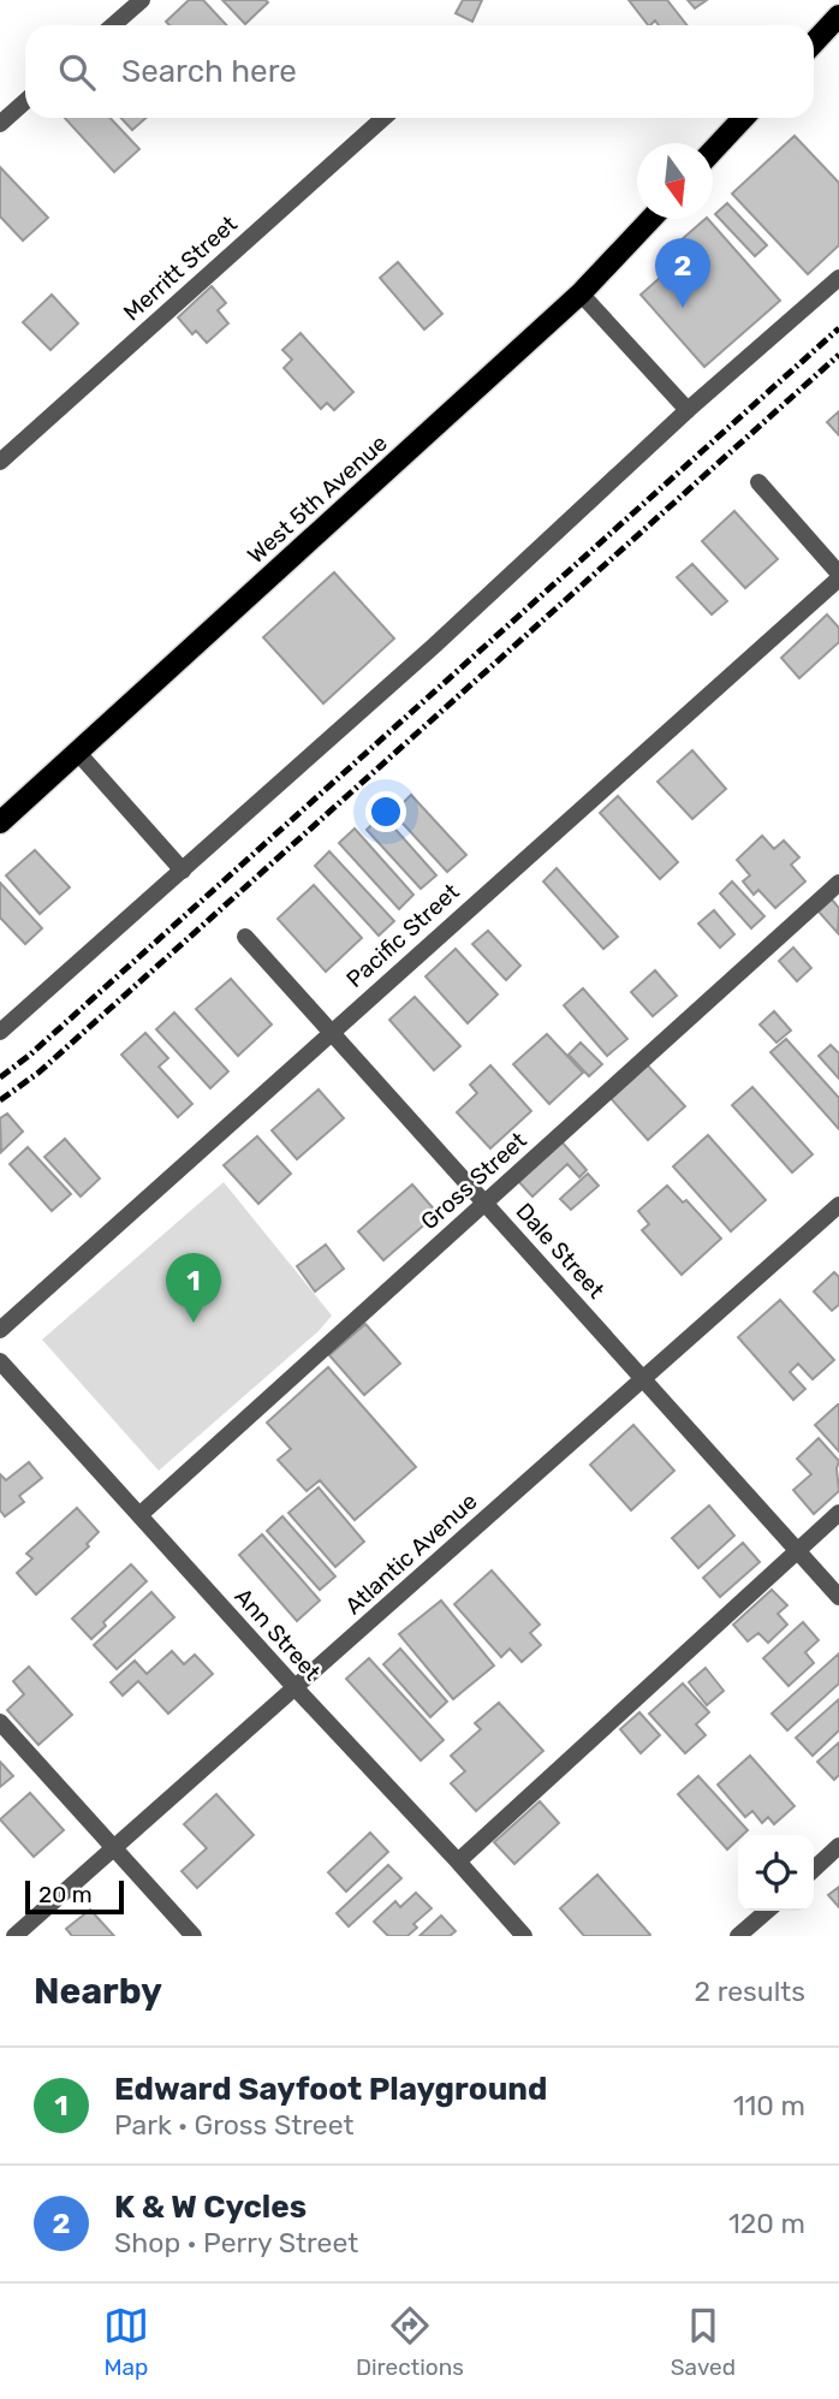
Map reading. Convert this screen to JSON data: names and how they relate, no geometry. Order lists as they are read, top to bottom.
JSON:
{
  "streets": {
    "main road": ["West 5th Avenue"],
    "street": [
      "Merritt Street",
      "Pacific Street",
      "Gross Street",
      "Dale Street",
      "Atlantic Avenue",
      "Ann Street"
    ]
  },
  "crossings": [
    ["Pacific Street", "Dale Street"],
    ["Gross Street", "Dale Street"],
    ["Gross Street", "Ann Street"],
    ["Dale Street", "Atlantic Avenue"],
    ["Atlantic Avenue", "Ann Street"]
  ],
  "scale_bar": "20 m",
  "north": "bottom",
  "page": {
    "search": "Search here",
    "pins": ["2", "1"],
    "scale": "20 m",
    "heading": ["Nearby", "2 results"],
    "list": [
      {
        "mark": "1",
        "name": "Edward Sayfoot Playground",
        "note": "Park · Gross Street",
        "value": "110 m"
      },
      {
        "mark": "2",
        "name": "K & W Cycles",
        "note": "Shop · Perry Street",
        "value": "120 m"
      }
    ],
    "nav": ["Map", "Directions", "Saved"]
  }
}
